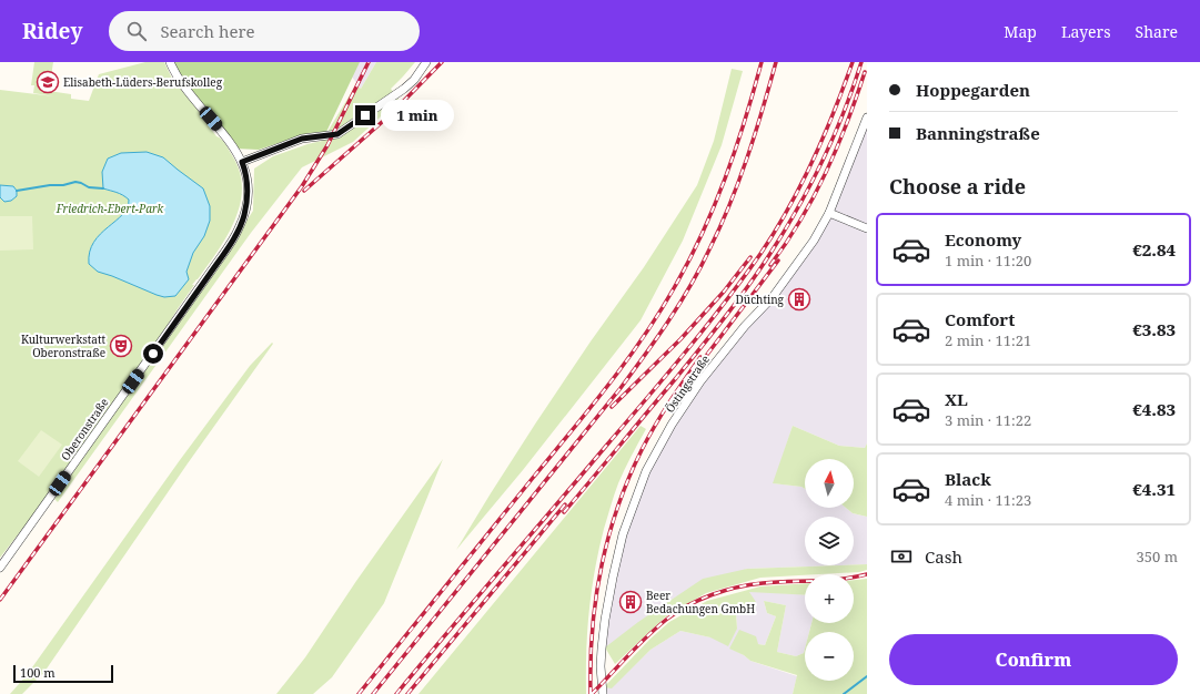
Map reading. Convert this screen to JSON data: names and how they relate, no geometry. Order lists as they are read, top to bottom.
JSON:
{
  "streets": {
    "street": ["Östingstraße", "Oberonstraße"]
  },
  "parks": ["Friedrich-Ebert-Park"],
  "places": {
    "school or university": ["Elisabeth-Lüders-Berufskolleg"],
    "building": ["Düchting", "Beer Bedachungen GmbH"],
    "theatre": ["Kulturwerkstatt Oberonstraße"]
  },
  "scale_bar": "100 m",
  "north": "top",
  "page": {
    "header": "Ridey",
    "search": "Search here",
    "nav": ["Map", "Layers", "Share"],
    "banner": ["Hoppegarden", "Banningstraße"],
    "bubble": "1 min",
    "heading": "Choose a ride",
    "list": [
      {
        "name": "Economy",
        "note": "1 min · 11:20",
        "value": "€2.84"
      },
      {
        "name": "Comfort",
        "note": "2 min · 11:21",
        "value": "€3.83"
      },
      {
        "name": "XL",
        "note": "3 min · 11:22",
        "value": "€4.83"
      },
      {
        "name": "Black",
        "note": "4 min · 11:23",
        "value": "€4.31"
      }
    ],
    "map_buttons": ["+", "−"],
    "pay": ["Cash", "350 m"],
    "buttons": "Confirm",
    "scale": "100 m"
  }
}
